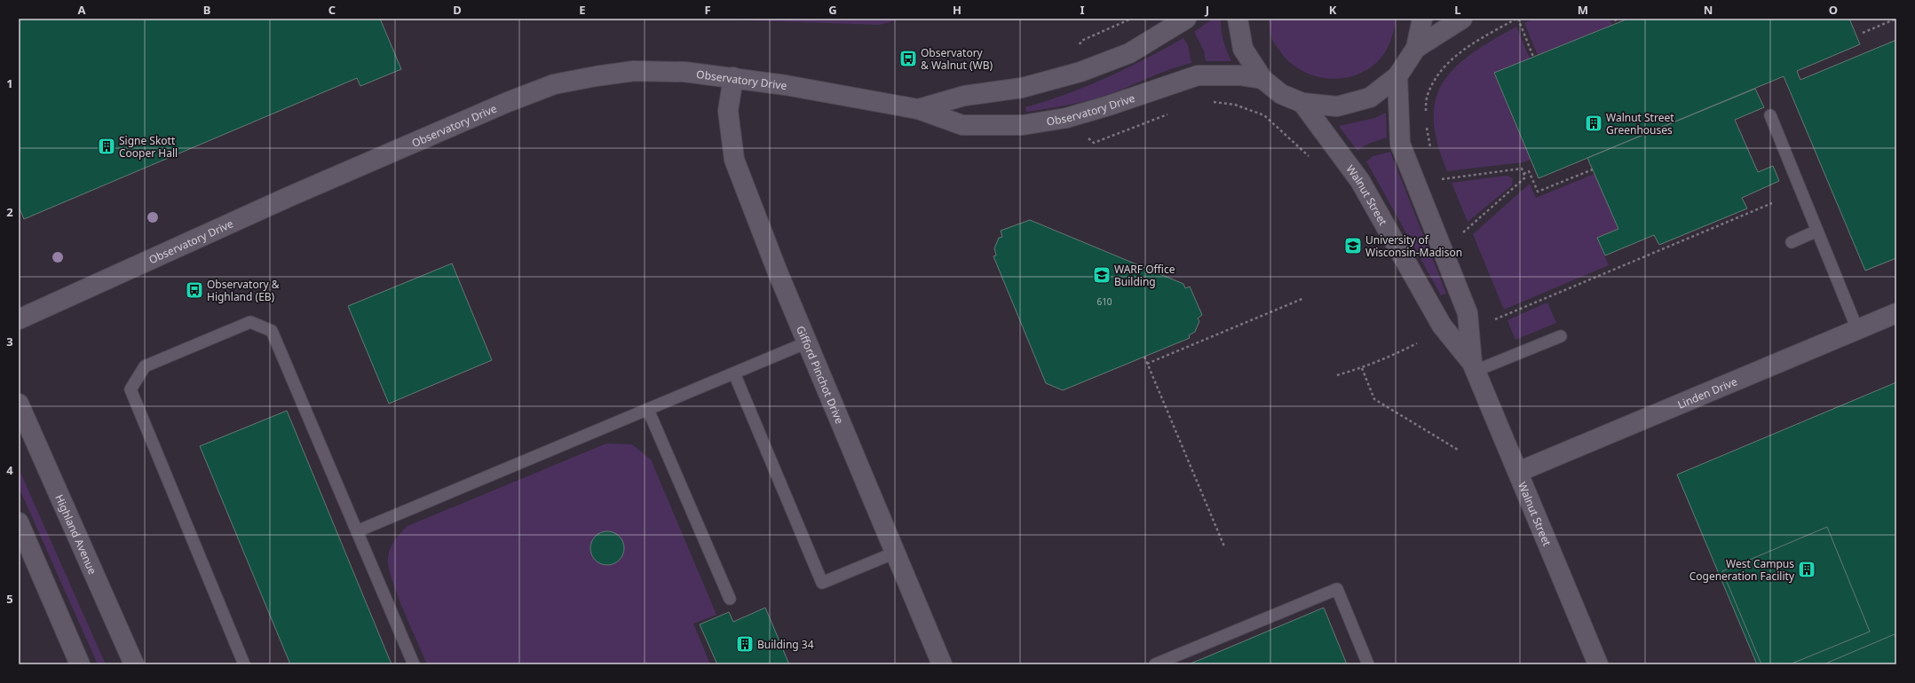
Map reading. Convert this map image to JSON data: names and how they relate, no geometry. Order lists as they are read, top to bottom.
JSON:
{
  "streets": {
    "street": [
      "Observatory Drive",
      "Walnut Street",
      "Gifford Pinchot Drive",
      "Linden Drive",
      "Highland Avenue"
    ]
  },
  "crossings": [
    ["Observatory Drive", "Gifford Pinchot Drive"],
    ["Walnut Street", "Linden Drive"]
  ],
  "places": {
    "bus stop": ["Observatory & Walnut (WB)", "Observatory & Highland (EB)"],
    "building": [
      "Walnut Street Greenhouses",
      "Signe Skott Cooper Hall",
      "West Campus Cogeneration Facility",
      "Building 34"
    ],
    "school or university": ["University of Wisconsin-Madison", "WARF Office Building"]
  },
  "house_numbers": ["610"],
  "grid": {
    "columns": [
      "A",
      "B",
      "C",
      "D",
      "E",
      "F",
      "G",
      "H",
      "I",
      "J",
      "K",
      "L",
      "M",
      "N",
      "O"
    ],
    "rows": [
      "1",
      "2",
      "3",
      "4",
      "5"
    ]
  }
}
